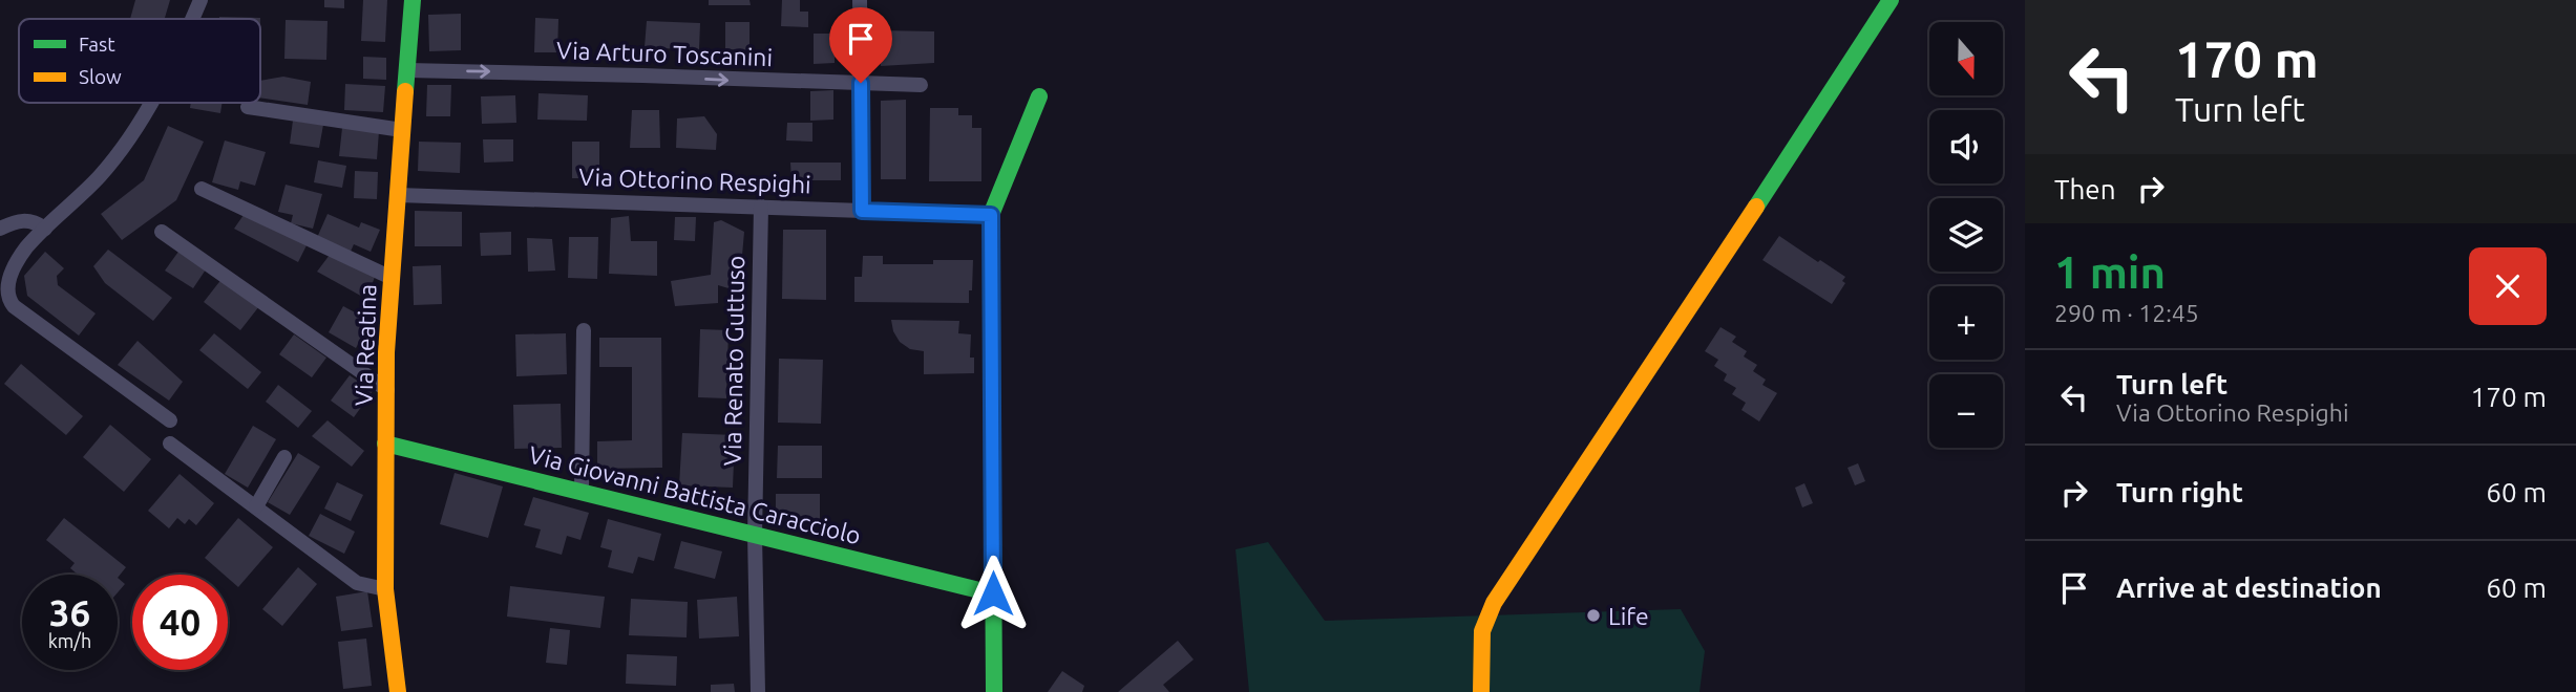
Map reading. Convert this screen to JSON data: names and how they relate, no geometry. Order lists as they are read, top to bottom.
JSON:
{
  "streets": {
    "street": [
      "Via Arturo Toscanini",
      "Via Ottorino Respighi",
      "Via Reatina",
      "Via Renato Guttuso",
      "Via Giovanni Battista Caracciolo"
    ]
  },
  "crossings": [
    ["Via Arturo Toscanini", "Via Reatina"],
    ["Via Ottorino Respighi", "Via Reatina"],
    ["Via Ottorino Respighi", "Via Renato Guttuso"],
    ["Via Reatina", "Via Giovanni Battista Caracciolo"],
    ["Via Renato Guttuso", "Via Giovanni Battista Caracciolo"]
  ],
  "one_way": ["Via Arturo Toscanini"],
  "places": ["Life"],
  "legend": ["Fast", "Slow"],
  "north": "bottom",
  "page": {
    "turn": ["170 m", "Turn left"],
    "map_buttons": ["+", "−"],
    "then": "Then",
    "heading": ["1 min", "290 m · 12:45"],
    "list": [
      {
        "name": "Turn left",
        "note": "Via Ottorino Respighi",
        "value": "170 m"
      },
      {
        "name": "Turn right",
        "value": "60 m"
      },
      {
        "name": "Arrive at destination",
        "value": "60 m"
      }
    ],
    "speed": "36 km/h",
    "limit": "40"
  }
}
